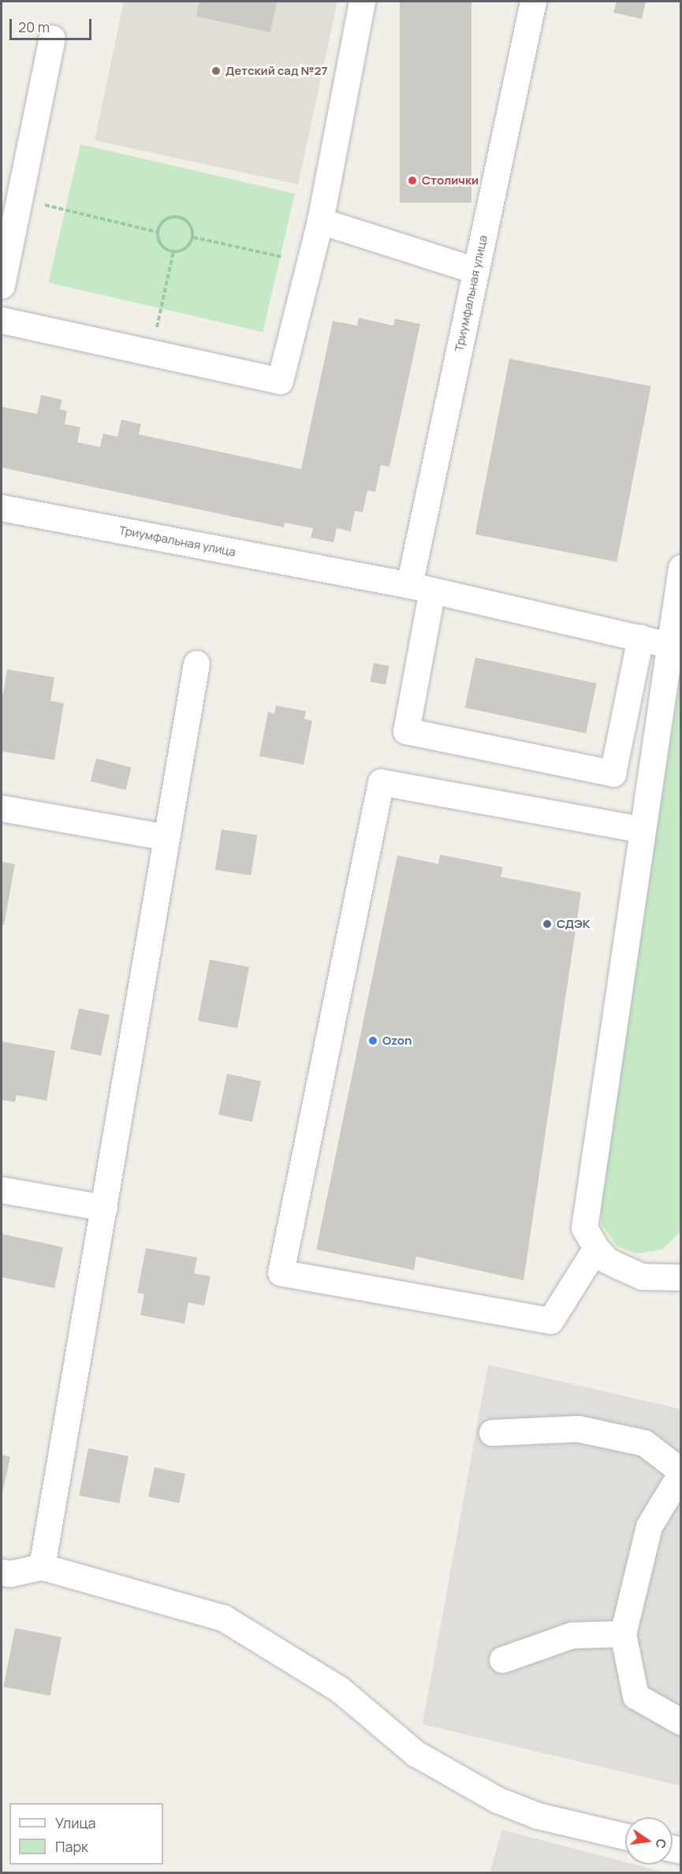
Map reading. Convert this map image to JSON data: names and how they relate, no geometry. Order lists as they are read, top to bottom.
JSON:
{
  "streets": {
    "street": ["Триумфальная улица"]
  },
  "places": [
    "Детский сад №27",
    "Столички",
    "СДЭК",
    "Ozon"
  ],
  "legend": ["Улица", "Парк"],
  "scale_bar": "20 m",
  "north": "right"
}
